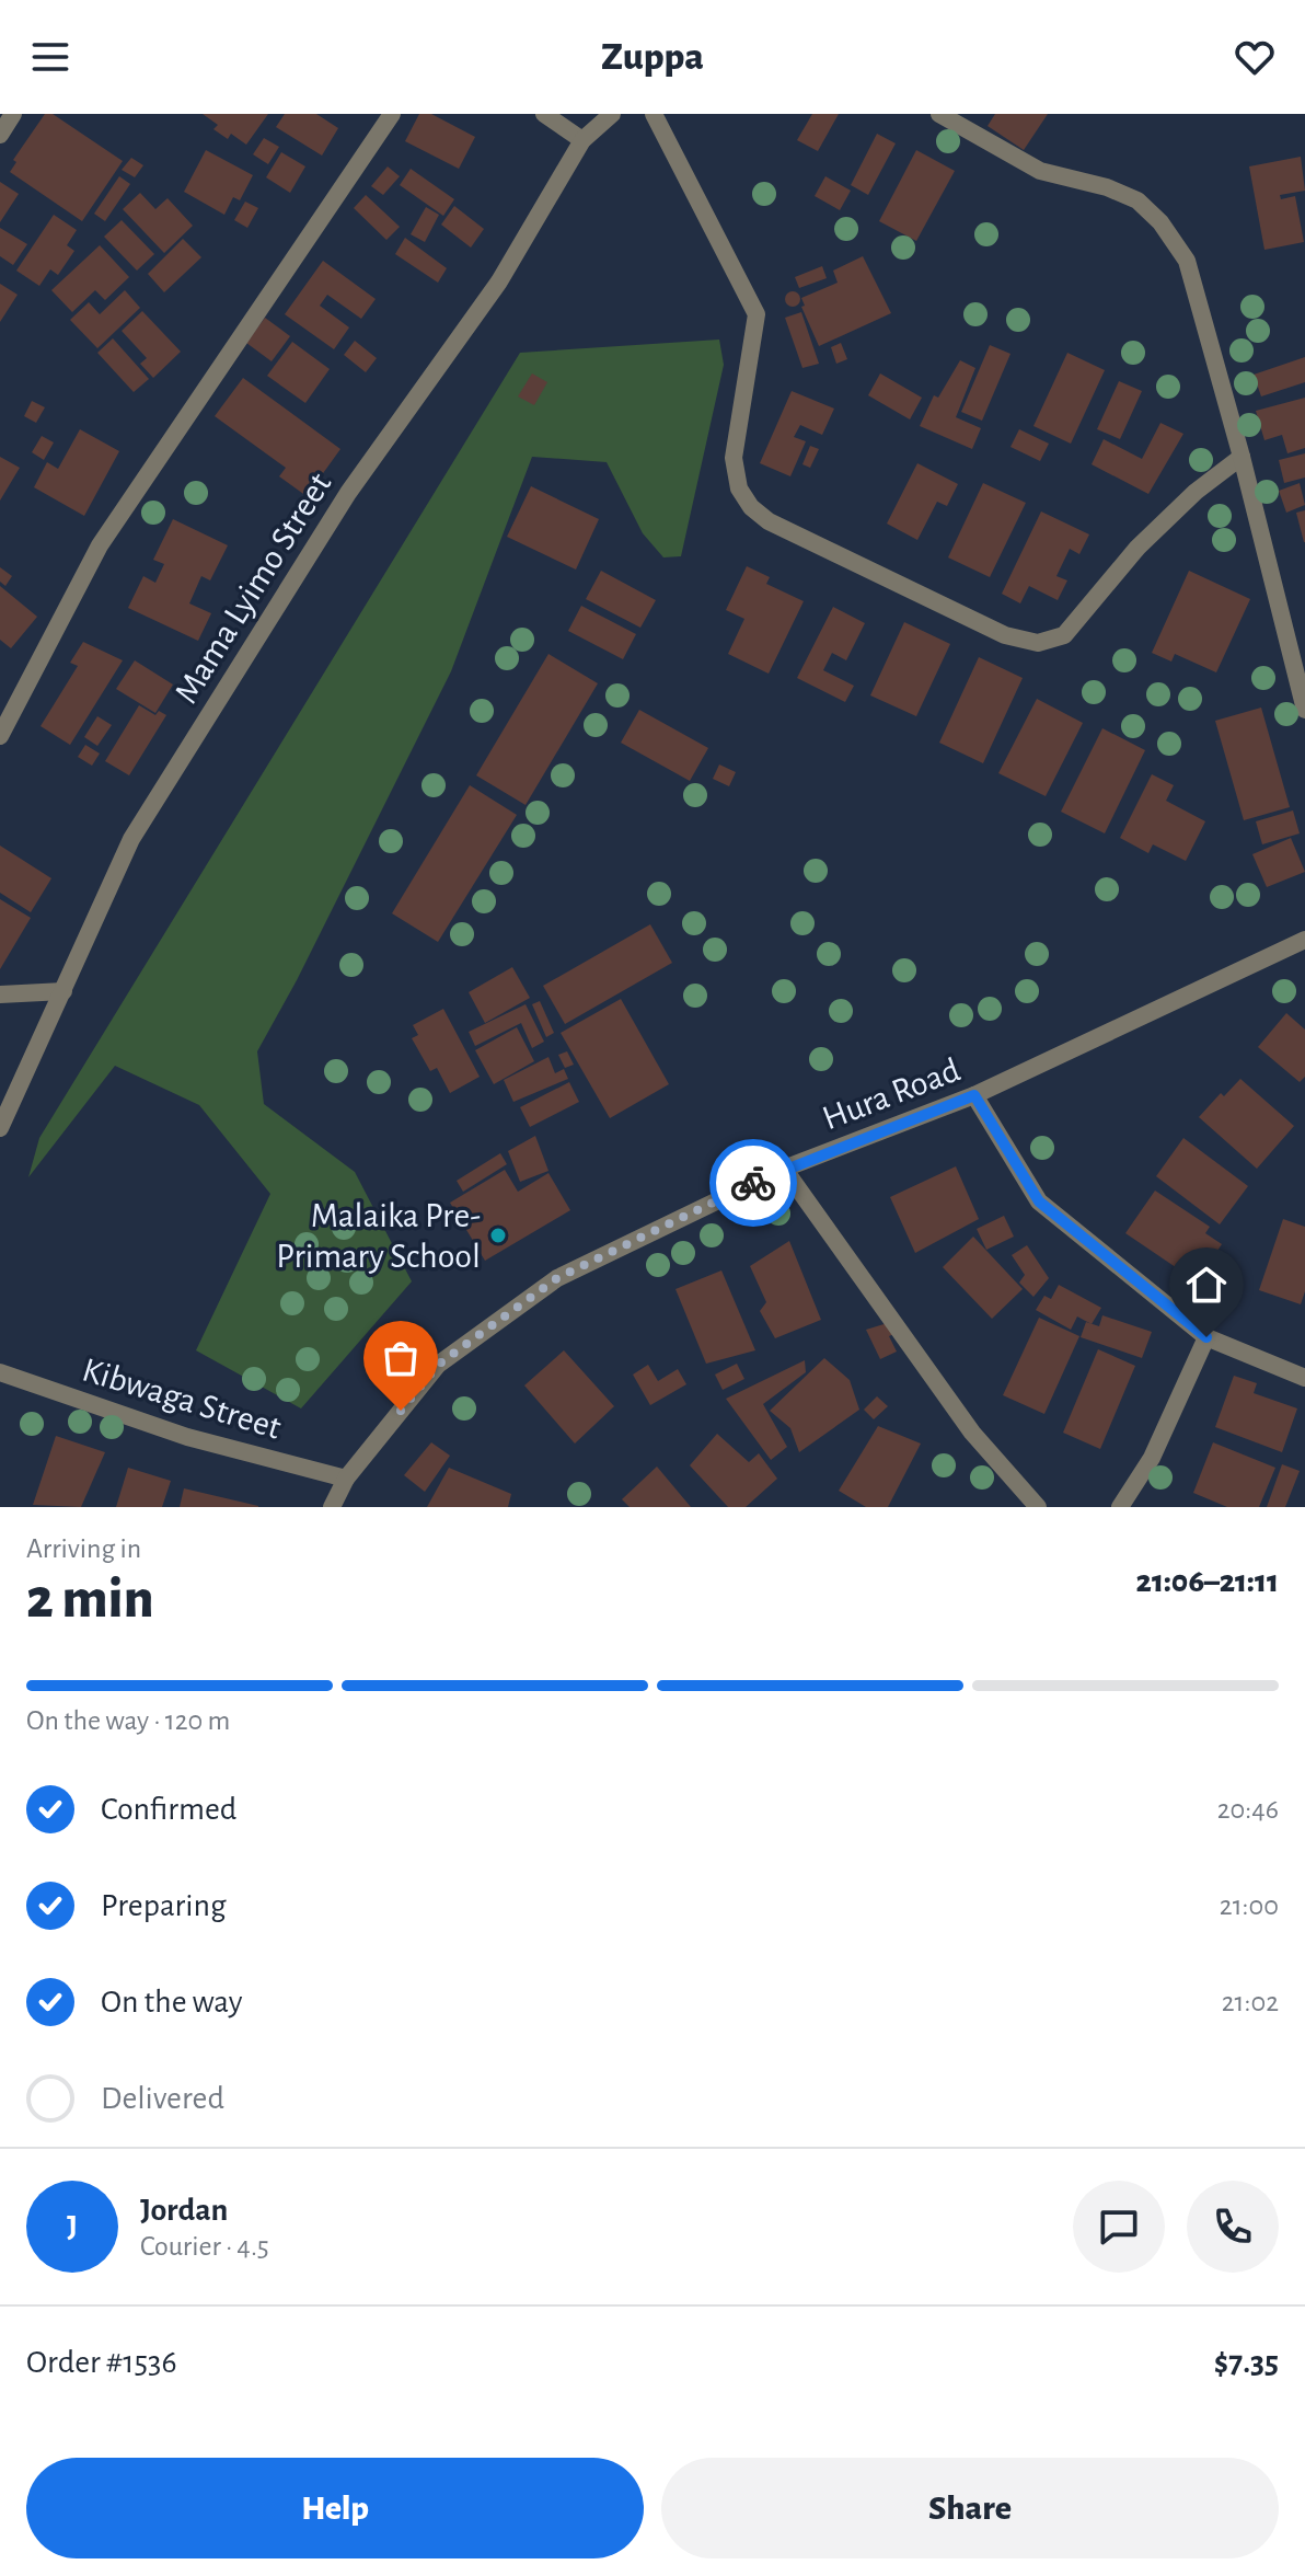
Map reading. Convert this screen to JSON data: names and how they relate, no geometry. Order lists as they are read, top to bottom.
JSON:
{
  "streets": {
    "street": ["Mama Lyimo Street", "Hura Road", "Kibwaga Street"]
  },
  "crossings": [
    ["Hura Road", "Kibwaga Street"]
  ],
  "places": ["Malaika Pre- Primary School"],
  "page": {
    "header": "Zuppa",
    "heading": ["2 min", "Arriving in", "21:06–21:11"],
    "panel": [
      "Jordan",
      "Courier · 4.5",
      "Order #1536",
      "$7.35"
    ],
    "bar": "On the way · 120 m",
    "list": [
      ["Confirmed", "20:46"],
      ["Preparing", "21:00"],
      ["On the way", "21:02"],
      "Delivered"
    ],
    "round": "J",
    "buttons": ["Help", "Share"]
  }
}
